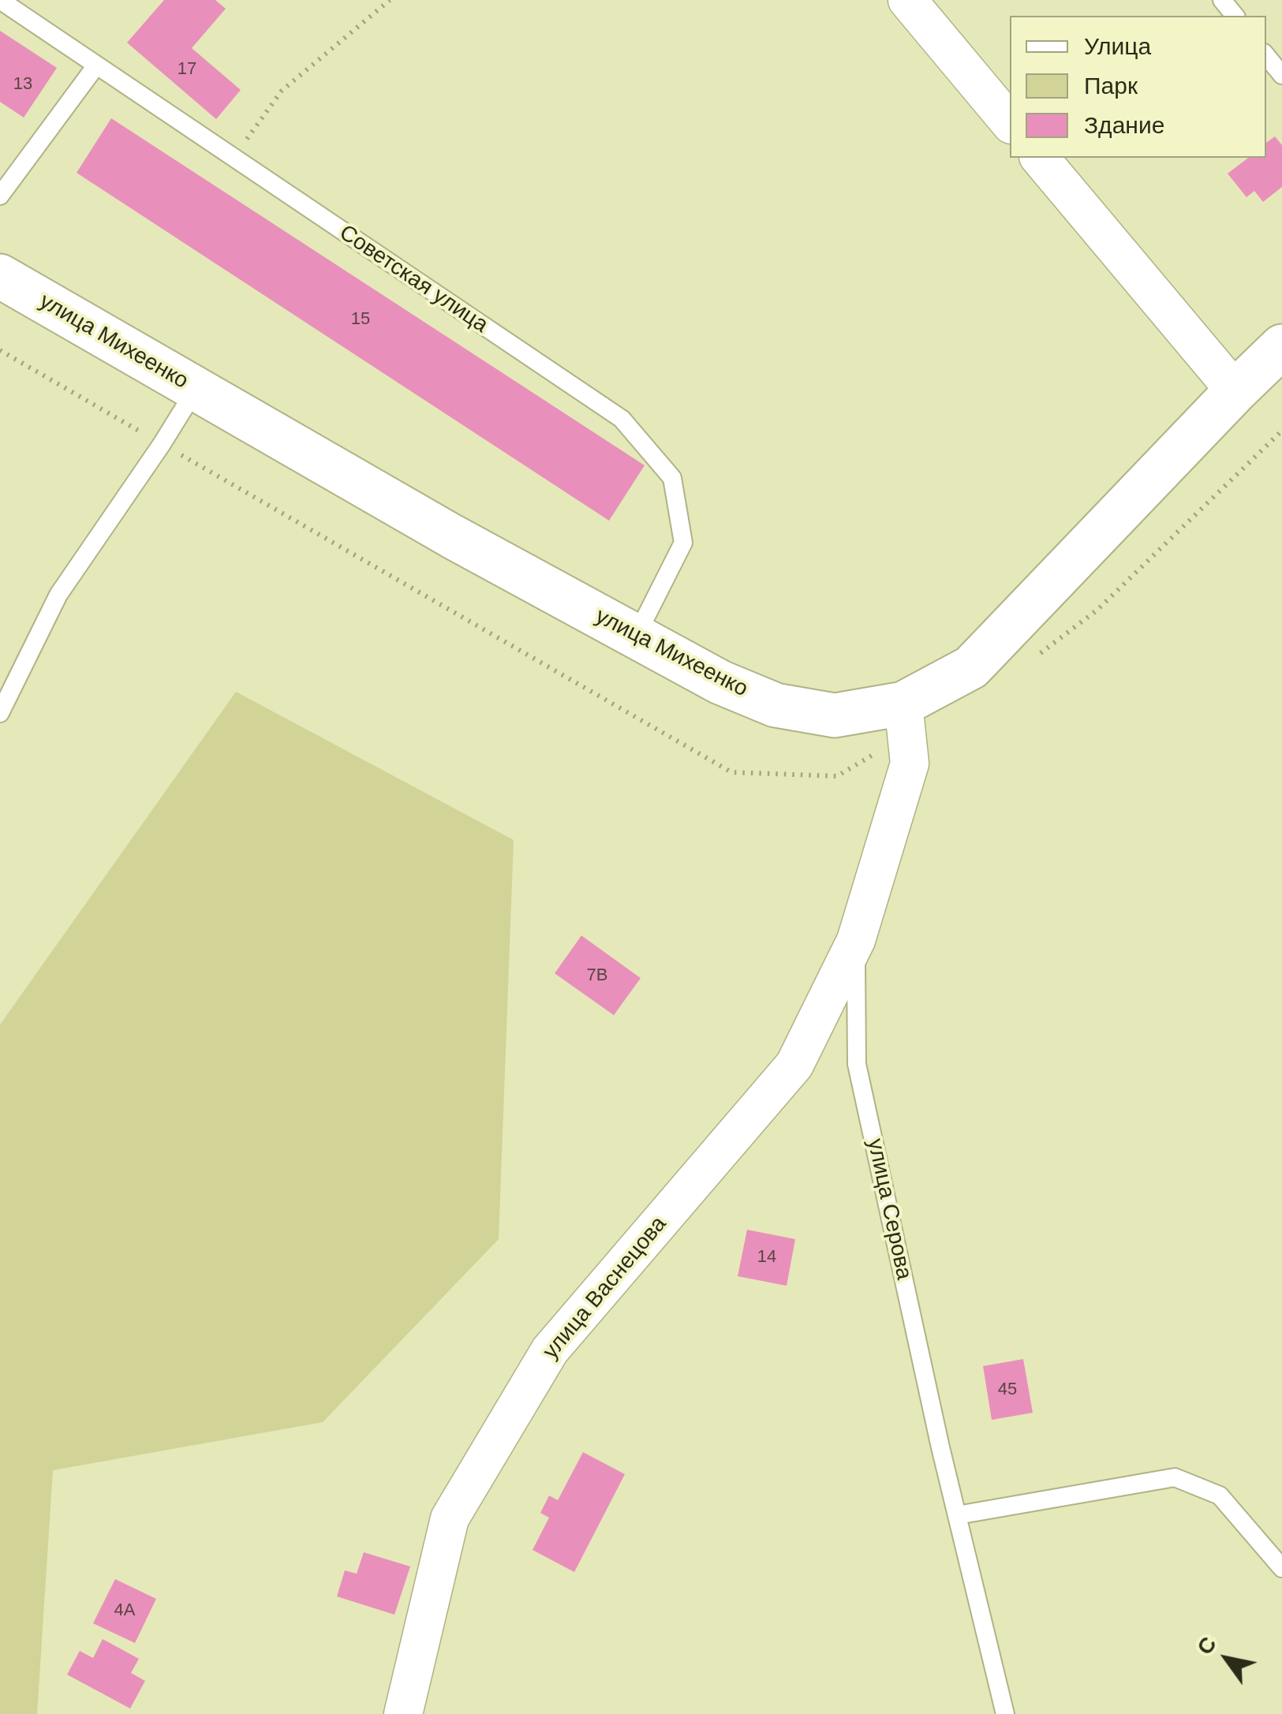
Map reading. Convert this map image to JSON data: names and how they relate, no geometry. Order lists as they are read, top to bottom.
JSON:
{
  "streets": {
    "street": ["улица Михеенко", "улица Серова", "улица Васнецова"],
    "lane": ["Советская улица"]
  },
  "crossings": [
    ["Советская улица", "улица Михеенко"],
    ["улица Михеенко", "улица Серова"],
    ["улица Серова", "улица Васнецова"]
  ],
  "house_numbers": [
    "17",
    "13",
    "15",
    "7В",
    "14",
    "45",
    "4А"
  ],
  "legend": ["Улица", "Парк", "Здание"],
  "north": "top left"
}
